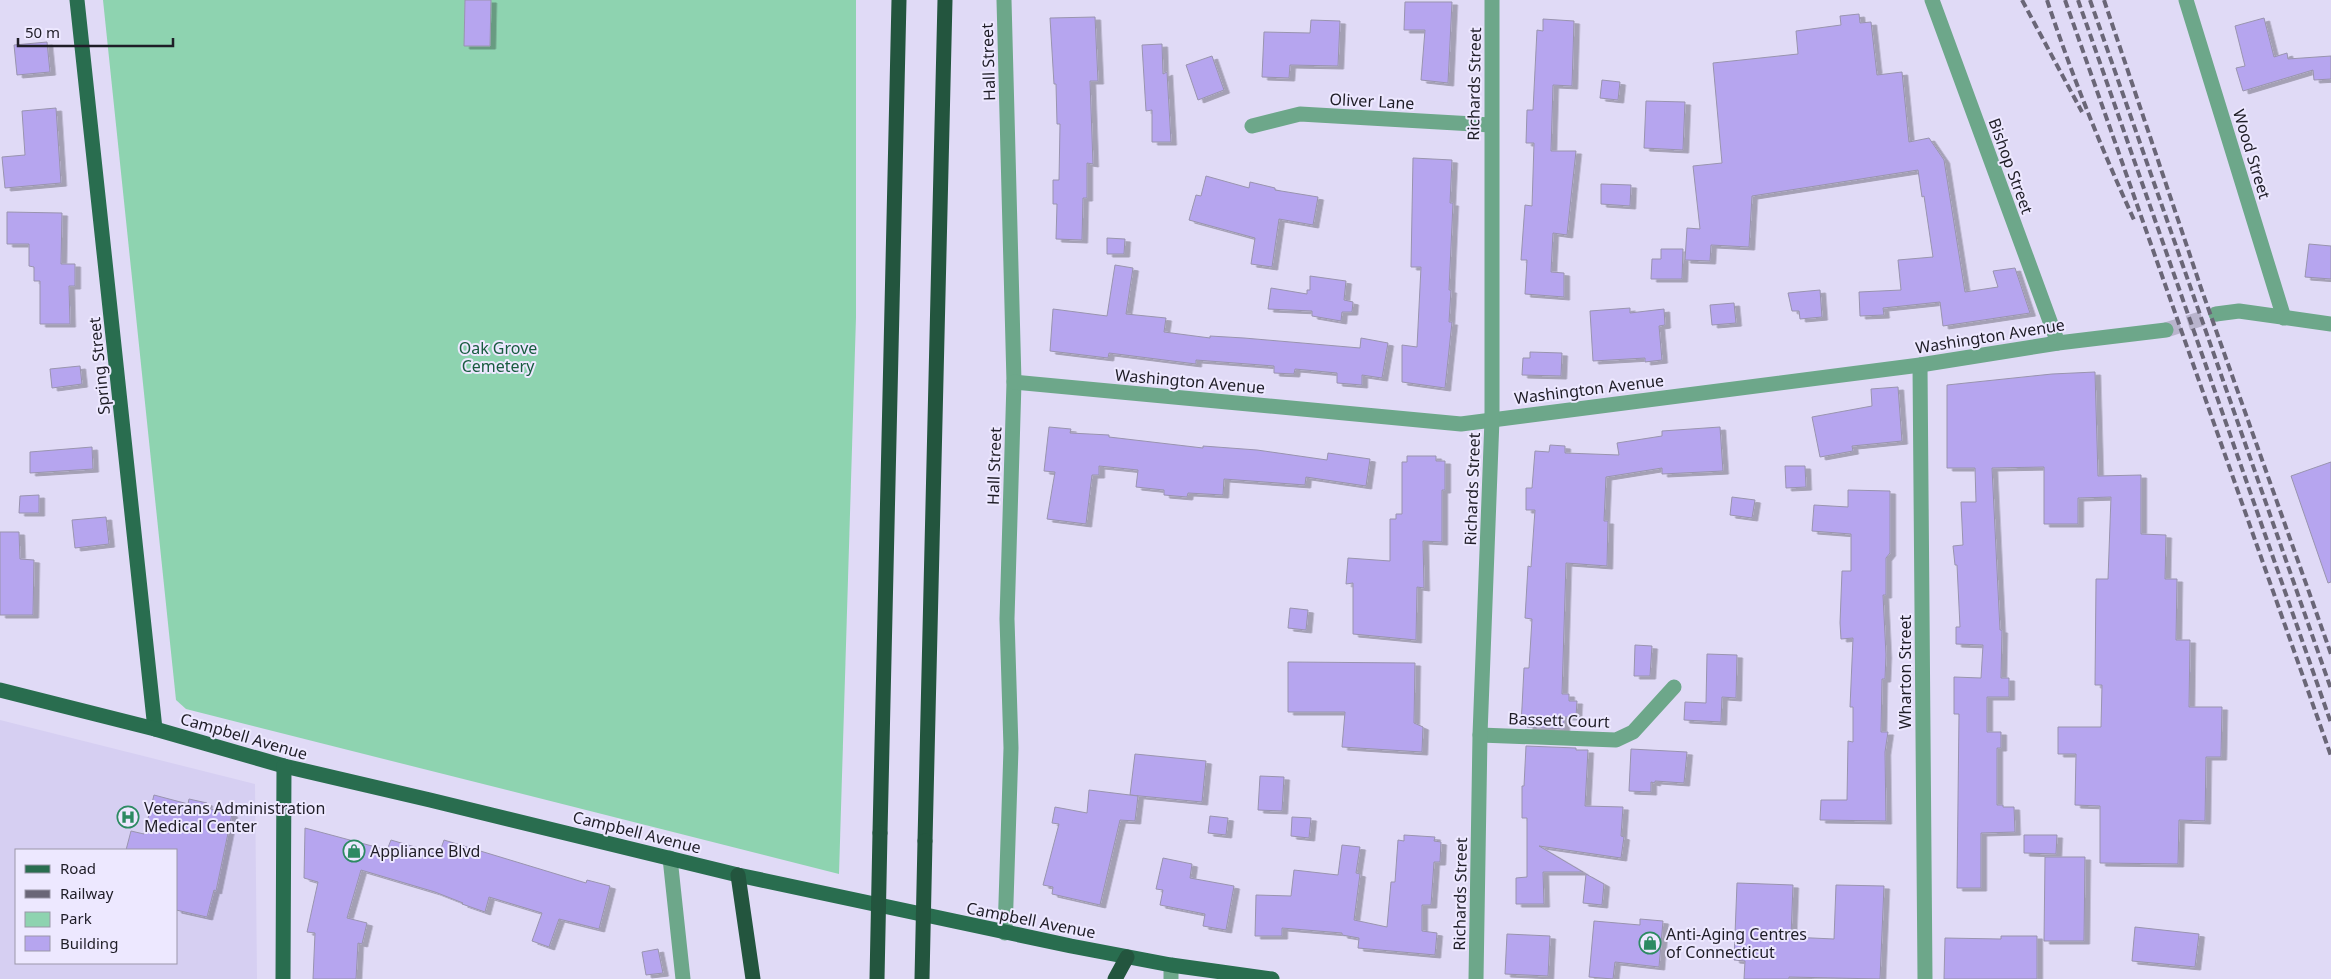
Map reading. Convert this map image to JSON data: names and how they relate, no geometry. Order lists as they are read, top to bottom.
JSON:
{
  "streets": {
    "main road": ["Spring Street", "Campbell Avenue"],
    "street": [
      "Hall Street",
      "Richards Street",
      "Oliver Lane",
      "Wood Street",
      "Bishop Street",
      "Washington Avenue",
      "Wharton Street",
      "Bassett Court"
    ]
  },
  "crossings": [
    ["Hall Street", "Washington Avenue"],
    ["Hall Street", "Campbell Avenue"],
    ["Richards Street", "Oliver Lane"],
    ["Richards Street", "Washington Avenue"],
    ["Richards Street", "Bassett Court"],
    ["Bishop Street", "Washington Avenue"],
    ["Washington Avenue", "Wharton Street"],
    ["Spring Street", "Campbell Avenue"]
  ],
  "parks": ["Oak Grove Cemetery"],
  "places": {
    "hospital": ["Veterans Administration Medical Center"],
    "shop": ["Appliance Blvd", "Anti-Aging Centres of Connecticut"]
  },
  "legend": [
    "Road",
    "Railway",
    "Park",
    "Building"
  ],
  "scale_bar": "50 m"
}
